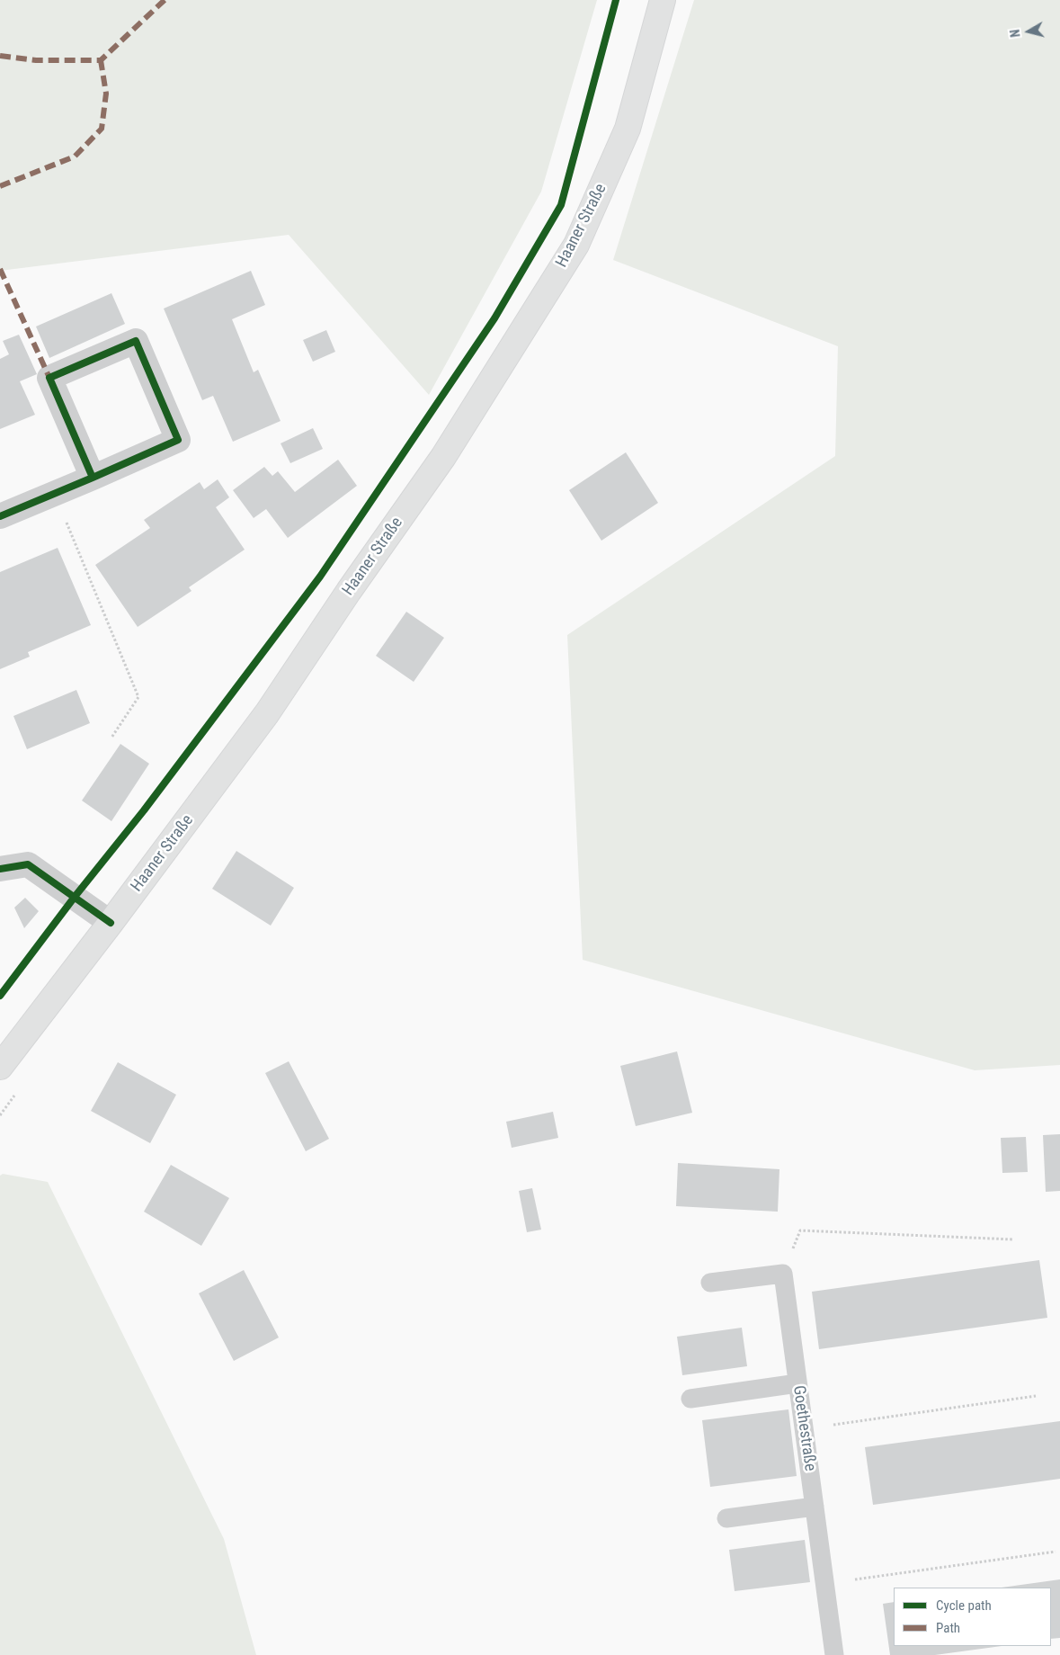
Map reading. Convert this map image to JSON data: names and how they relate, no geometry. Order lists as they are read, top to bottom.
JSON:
{
  "streets": {
    "main road": ["Haaner Straße"],
    "lane": ["Goethestraße"]
  },
  "legend": ["Cycle path", "Path"],
  "north": "left"
}
